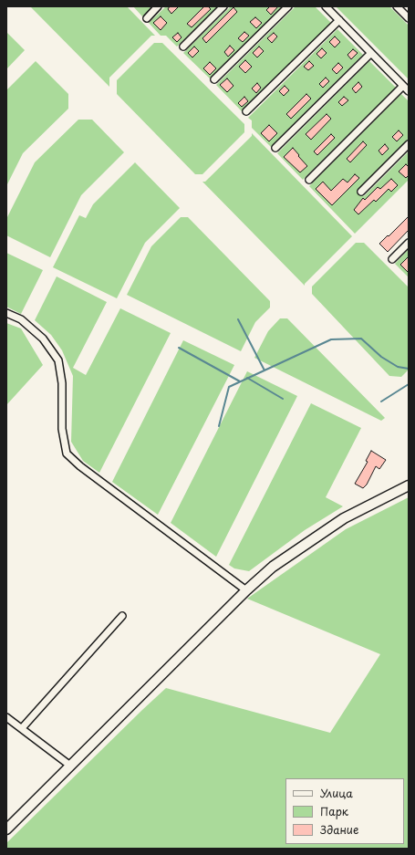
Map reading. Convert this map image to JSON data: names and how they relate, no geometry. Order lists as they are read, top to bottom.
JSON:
{
  "legend": ["Улица", "Парк", "Здание"]
}
